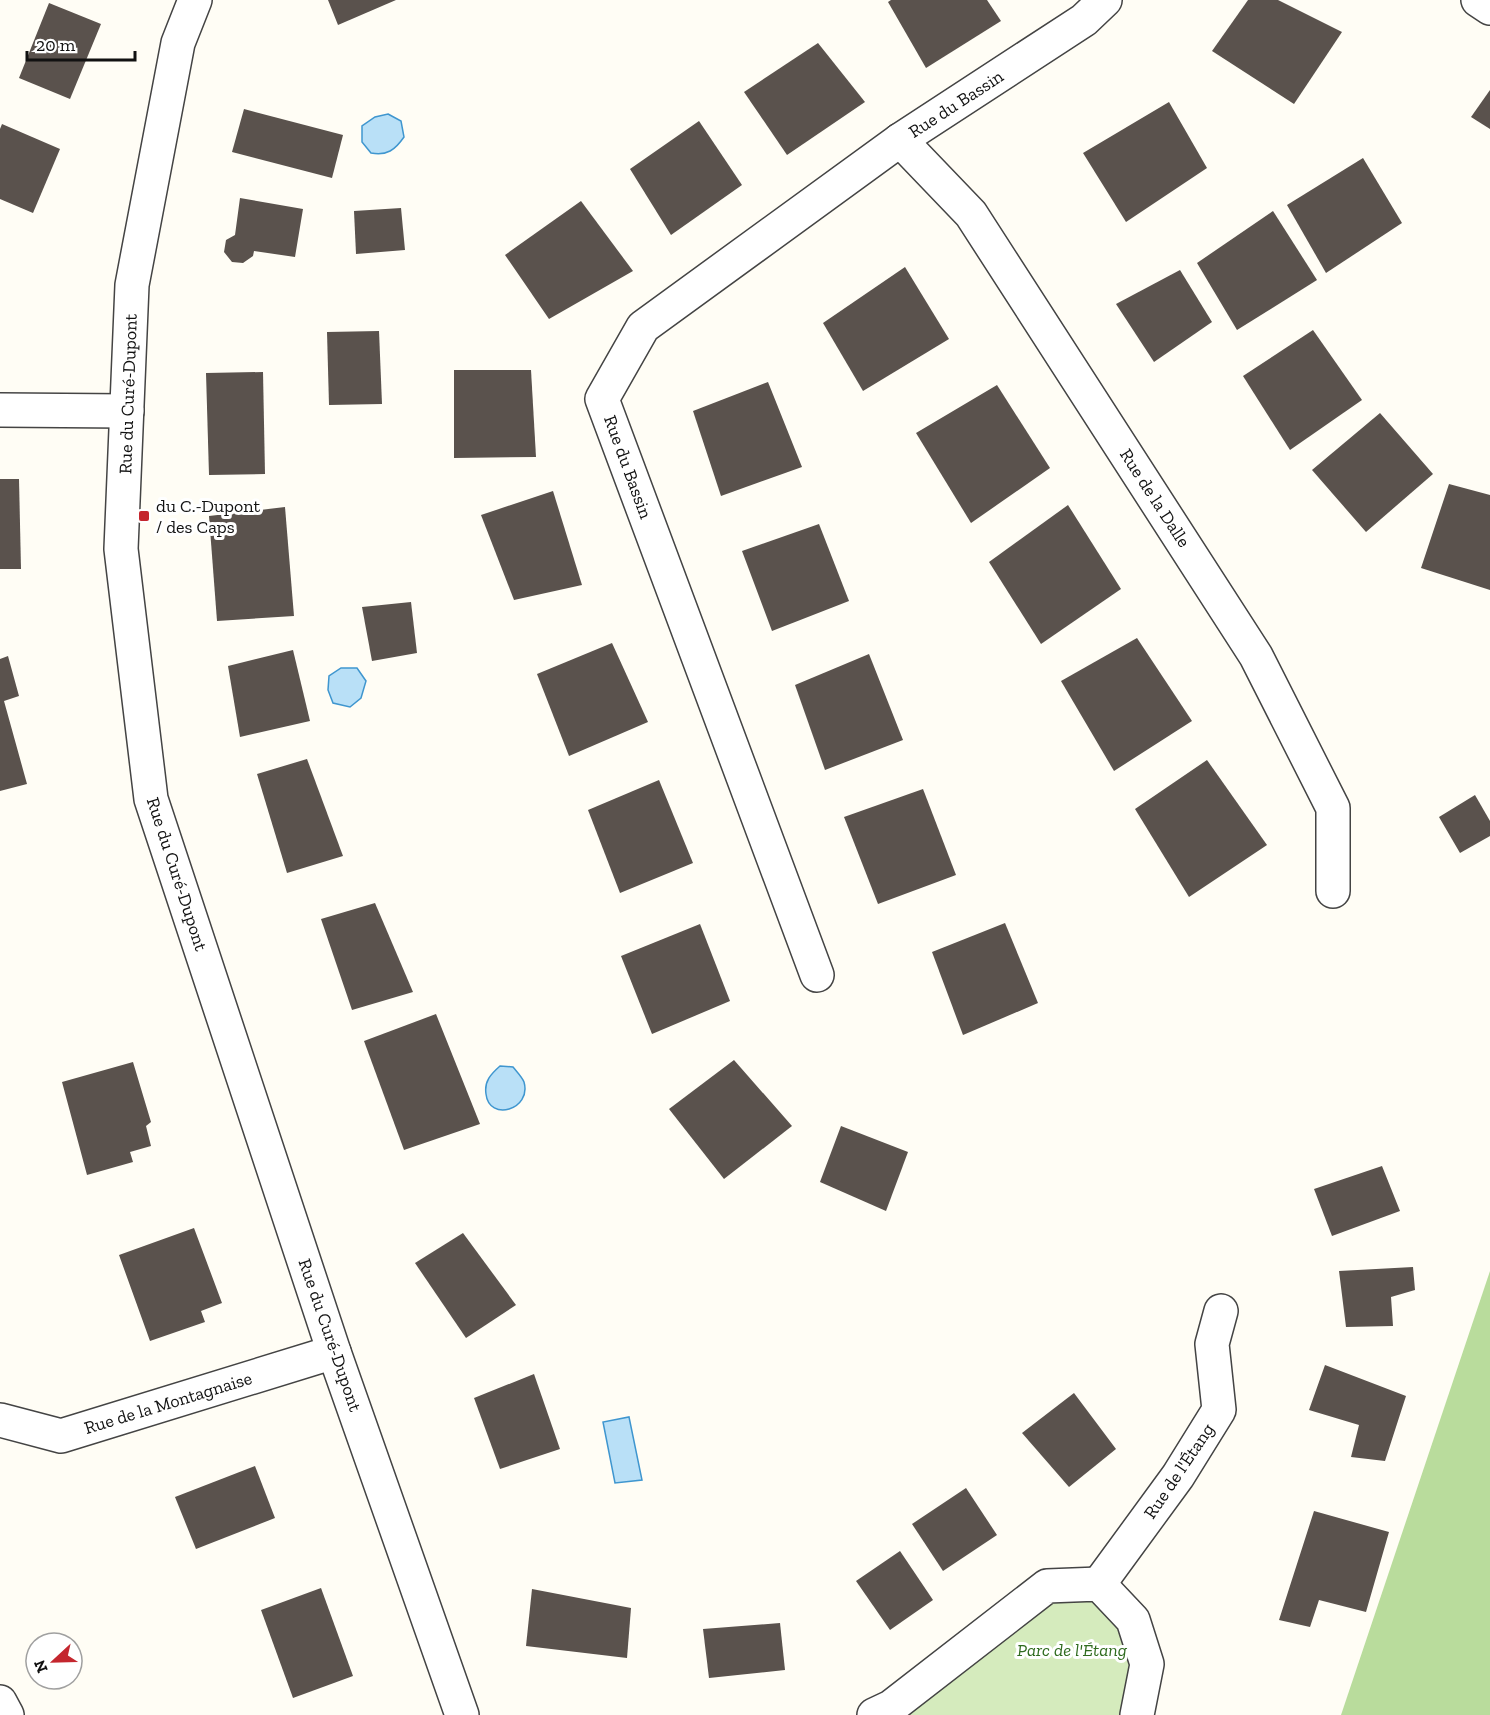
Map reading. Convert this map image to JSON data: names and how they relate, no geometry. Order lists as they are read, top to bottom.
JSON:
{
  "streets": {
    "street": [
      "Rue du Bassin",
      "Rue du Curé-Dupont",
      "Rue de la Dalle",
      "Rue de la Montagnaise",
      "Rue de l'Étang"
    ]
  },
  "crossings": [
    ["Rue du Bassin", "Rue de la Dalle"],
    ["Rue du Curé-Dupont", "Rue de la Montagnaise"]
  ],
  "parks": ["Parc de l'Étang"],
  "places": {
    "transit": ["du C.-Dupont / des Caps"]
  },
  "scale_bar": "20 m",
  "north": "left"
}
